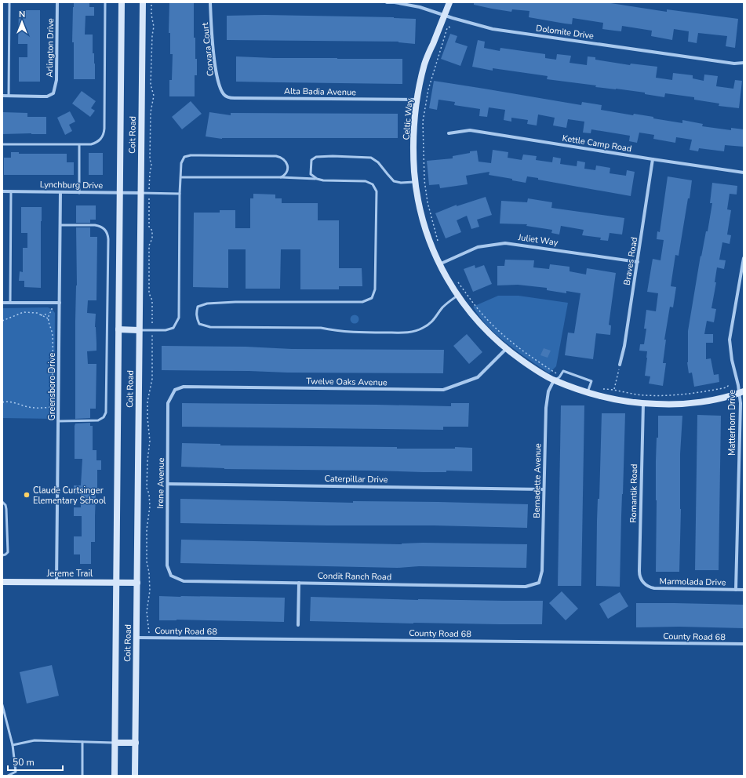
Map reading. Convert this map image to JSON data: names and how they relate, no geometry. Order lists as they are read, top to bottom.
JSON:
{
  "streets": {
    "main road": ["Celtic Way", "Coit Road", "Jereme Trail"],
    "street": [
      "Dolomite Drive",
      "Arlington Drive",
      "Corvara Court",
      "Alta Badia Avenue",
      "Kettle Camp Road",
      "Lynchburg Drive",
      "Juliet Way",
      "Braves Road",
      "Twelve Oaks Avenue",
      "Greensboro Drive",
      "Matterhorn Drive",
      "Caterpillar Drive",
      "Bernadette Avenue",
      "Irene Avenue",
      "Romantik Road",
      "Condit Ranch Road",
      "Marmolada Drive",
      "County Road 68"
    ]
  },
  "crossings": [
    ["Dolomite Drive", "Celtic Way"],
    ["Corvara Court", "Alta Badia Avenue"],
    ["Alta Badia Avenue", "Celtic Way"],
    ["Celtic Way", "Juliet Way"],
    ["Celtic Way", "Twelve Oaks Avenue"],
    ["Celtic Way", "Matterhorn Drive"],
    ["Celtic Way", "Bernadette Avenue"],
    ["Celtic Way", "Romantik Road"],
    ["Coit Road", "Lynchburg Drive"],
    ["Coit Road", "Jereme Trail"],
    ["Coit Road", "County Road 68"],
    ["Kettle Camp Road", "Braves Road"],
    ["Lynchburg Drive", "Greensboro Drive"],
    ["Juliet Way", "Braves Road"],
    ["Twelve Oaks Avenue", "Irene Avenue"],
    ["Greensboro Drive", "Jereme Trail"],
    ["Matterhorn Drive", "Marmolada Drive"],
    ["Caterpillar Drive", "Bernadette Avenue"],
    ["Caterpillar Drive", "Irene Avenue"],
    ["Bernadette Avenue", "Condit Ranch Road"],
    ["Irene Avenue", "Condit Ranch Road"],
    ["Romantik Road", "Marmolada Drive"]
  ],
  "places": ["Claude Curtsinger Elementary School"],
  "scale_bar": "50 m",
  "north": "top"
}
